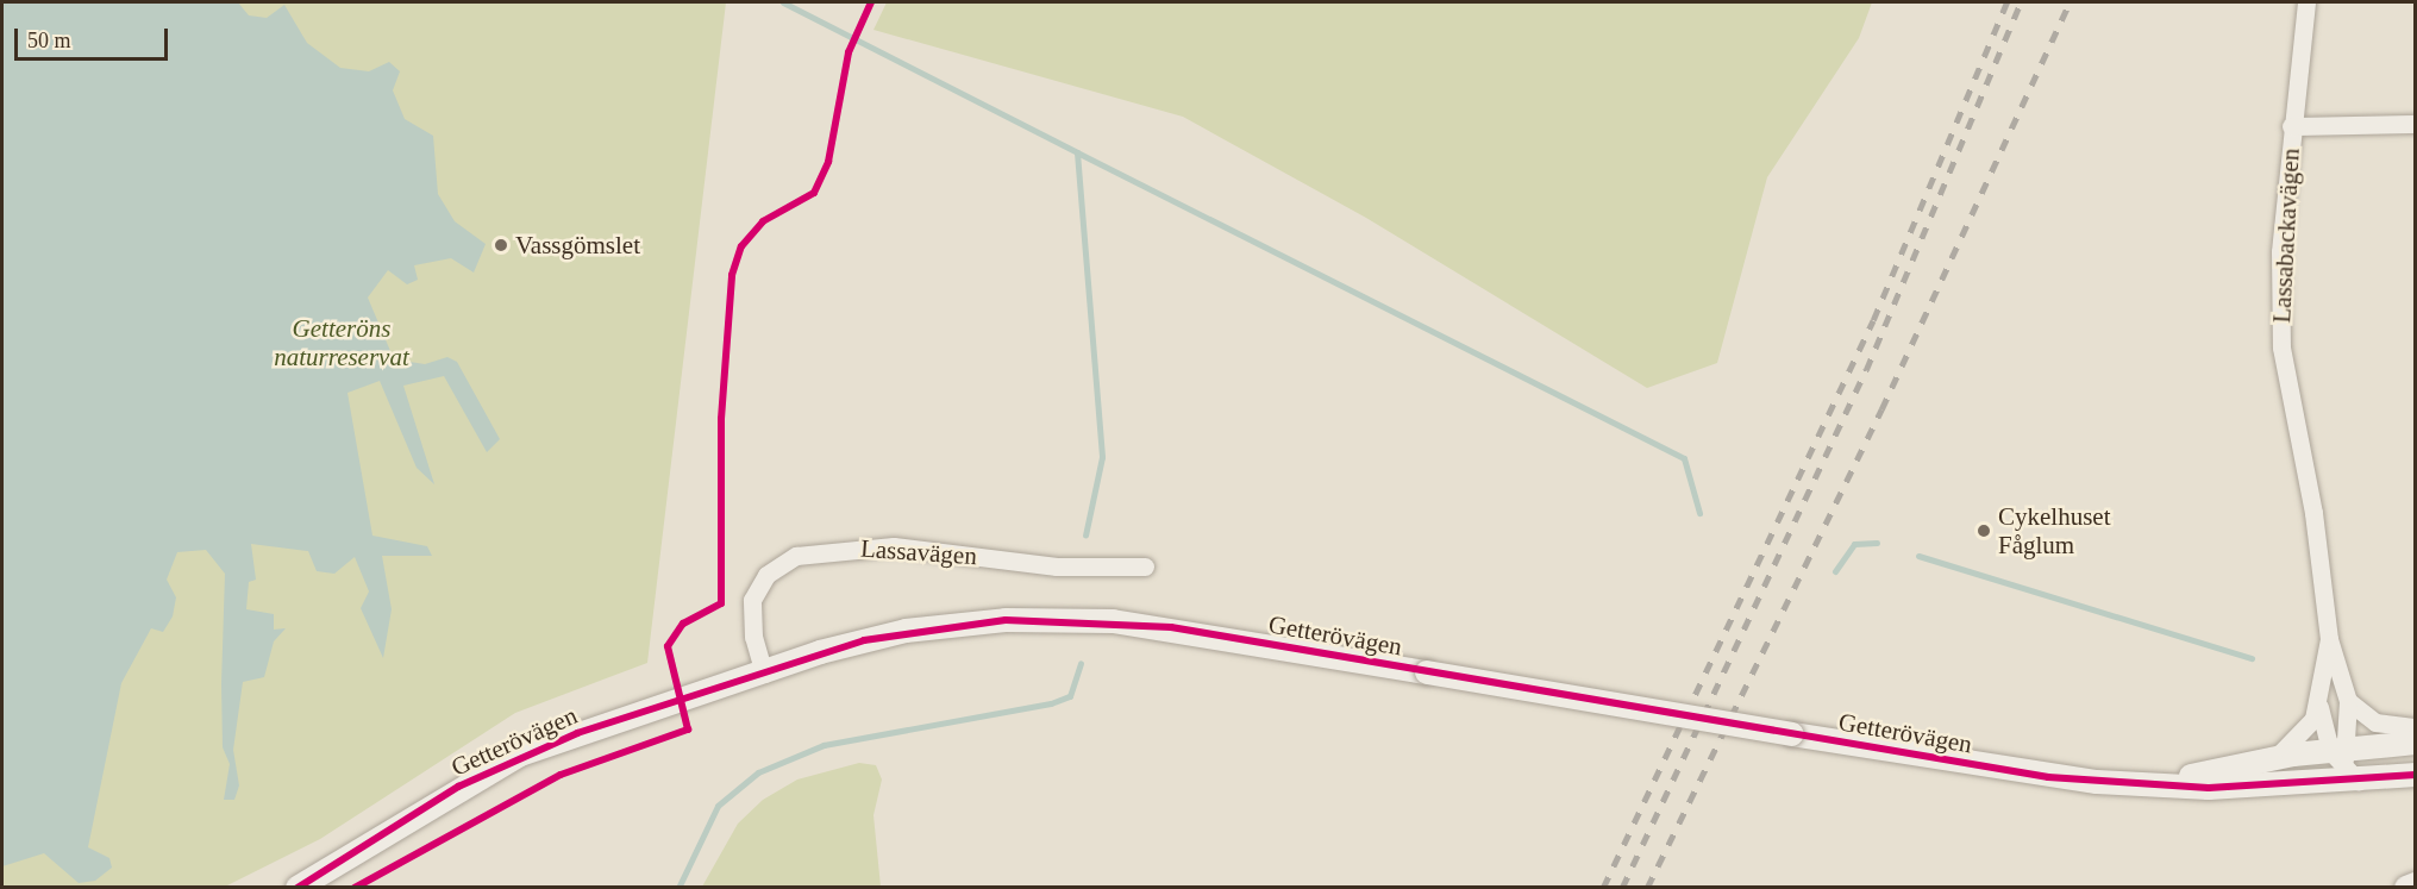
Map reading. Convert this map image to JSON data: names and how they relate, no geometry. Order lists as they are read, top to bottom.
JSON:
{
  "streets": {
    "street": ["Lassabackavägen", "Lassavägen", "Getterövägen"]
  },
  "crossings": [
    ["Lassavägen", "Getterövägen"]
  ],
  "parks": ["Getteröns naturreservat"],
  "places": ["Vassgömslet", "Cykelhuset Fåglum"],
  "scale_bar": "50 m"
}
